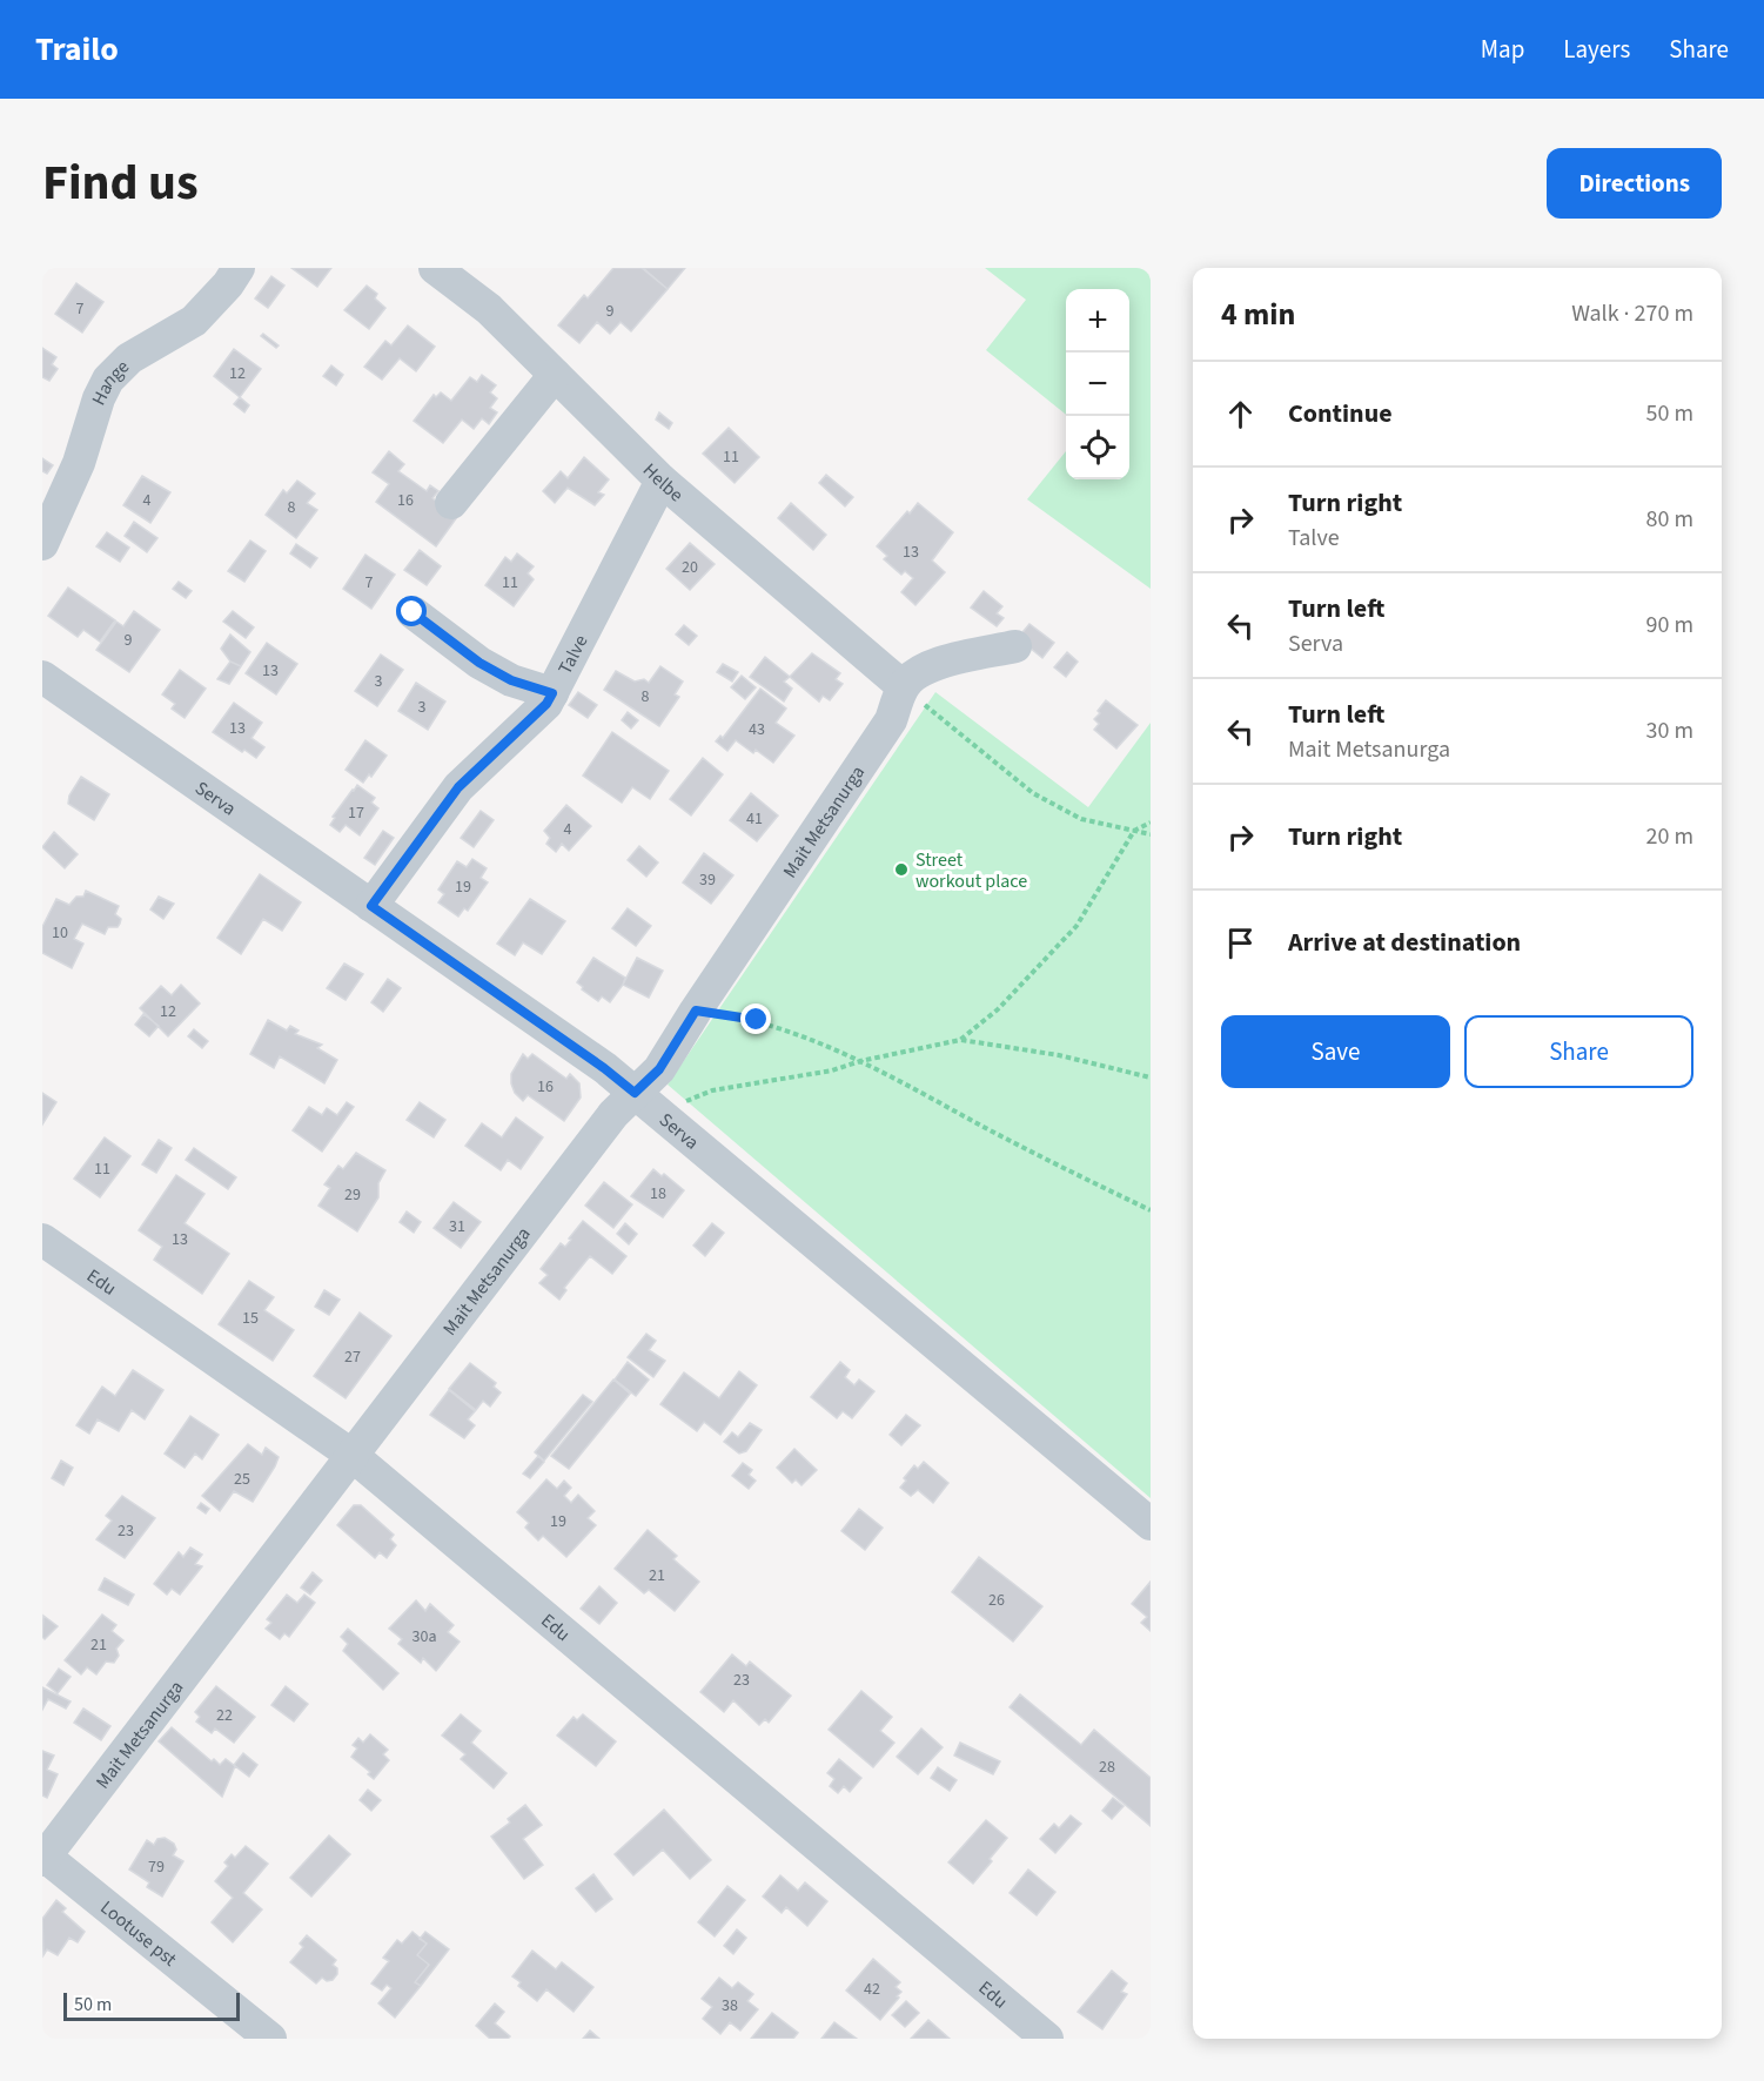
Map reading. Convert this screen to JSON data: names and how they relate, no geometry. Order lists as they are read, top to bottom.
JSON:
{
  "streets": {
    "street": [
      "Hange",
      "Helbe",
      "Talve",
      "Serva",
      "Mait Metsanurga",
      "Edu",
      "Lootuse pst"
    ]
  },
  "crossings": [
    ["Helbe", "Talve"],
    ["Helbe", "Mait Metsanurga"],
    ["Talve", "Serva"],
    ["Serva", "Mait Metsanurga"],
    ["Mait Metsanurga", "Edu"],
    ["Mait Metsanurga", "Lootuse pst"]
  ],
  "places": ["Street workout place"],
  "house_numbers": [
    "7",
    "9",
    "12",
    "11",
    "4",
    "16",
    "8",
    "13",
    "20",
    "7",
    "11",
    "9",
    "13",
    "3",
    "8",
    "3",
    "13",
    "43",
    "17",
    "41",
    "4",
    "39",
    "19",
    "10",
    "12",
    "16",
    "11",
    "18",
    "29",
    "31",
    "13",
    "15",
    "27",
    "25",
    "19",
    "23",
    "21",
    "26",
    "30a",
    "21",
    "23",
    "22",
    "28",
    "79",
    "42",
    "38"
  ],
  "scale_bar": "50 m",
  "page": {
    "header": "Trailo",
    "nav": ["Map", "Layers", "Share"],
    "title": "Find us",
    "buttons": [
      "Directions",
      ["Save", "Share"]
    ],
    "heading": ["4 min", "Walk · 270 m"],
    "map_buttons": ["+", "−"],
    "list": [
      ["Continue", "50 m"],
      ["Turn right", "Talve", "80 m"],
      ["Turn left", "Serva", "90 m"],
      ["Turn left", "Mait Metsanurga", "30 m"],
      ["Turn right", "20 m"],
      "Arrive at destination"
    ],
    "scale": "50 m"
  }
}
